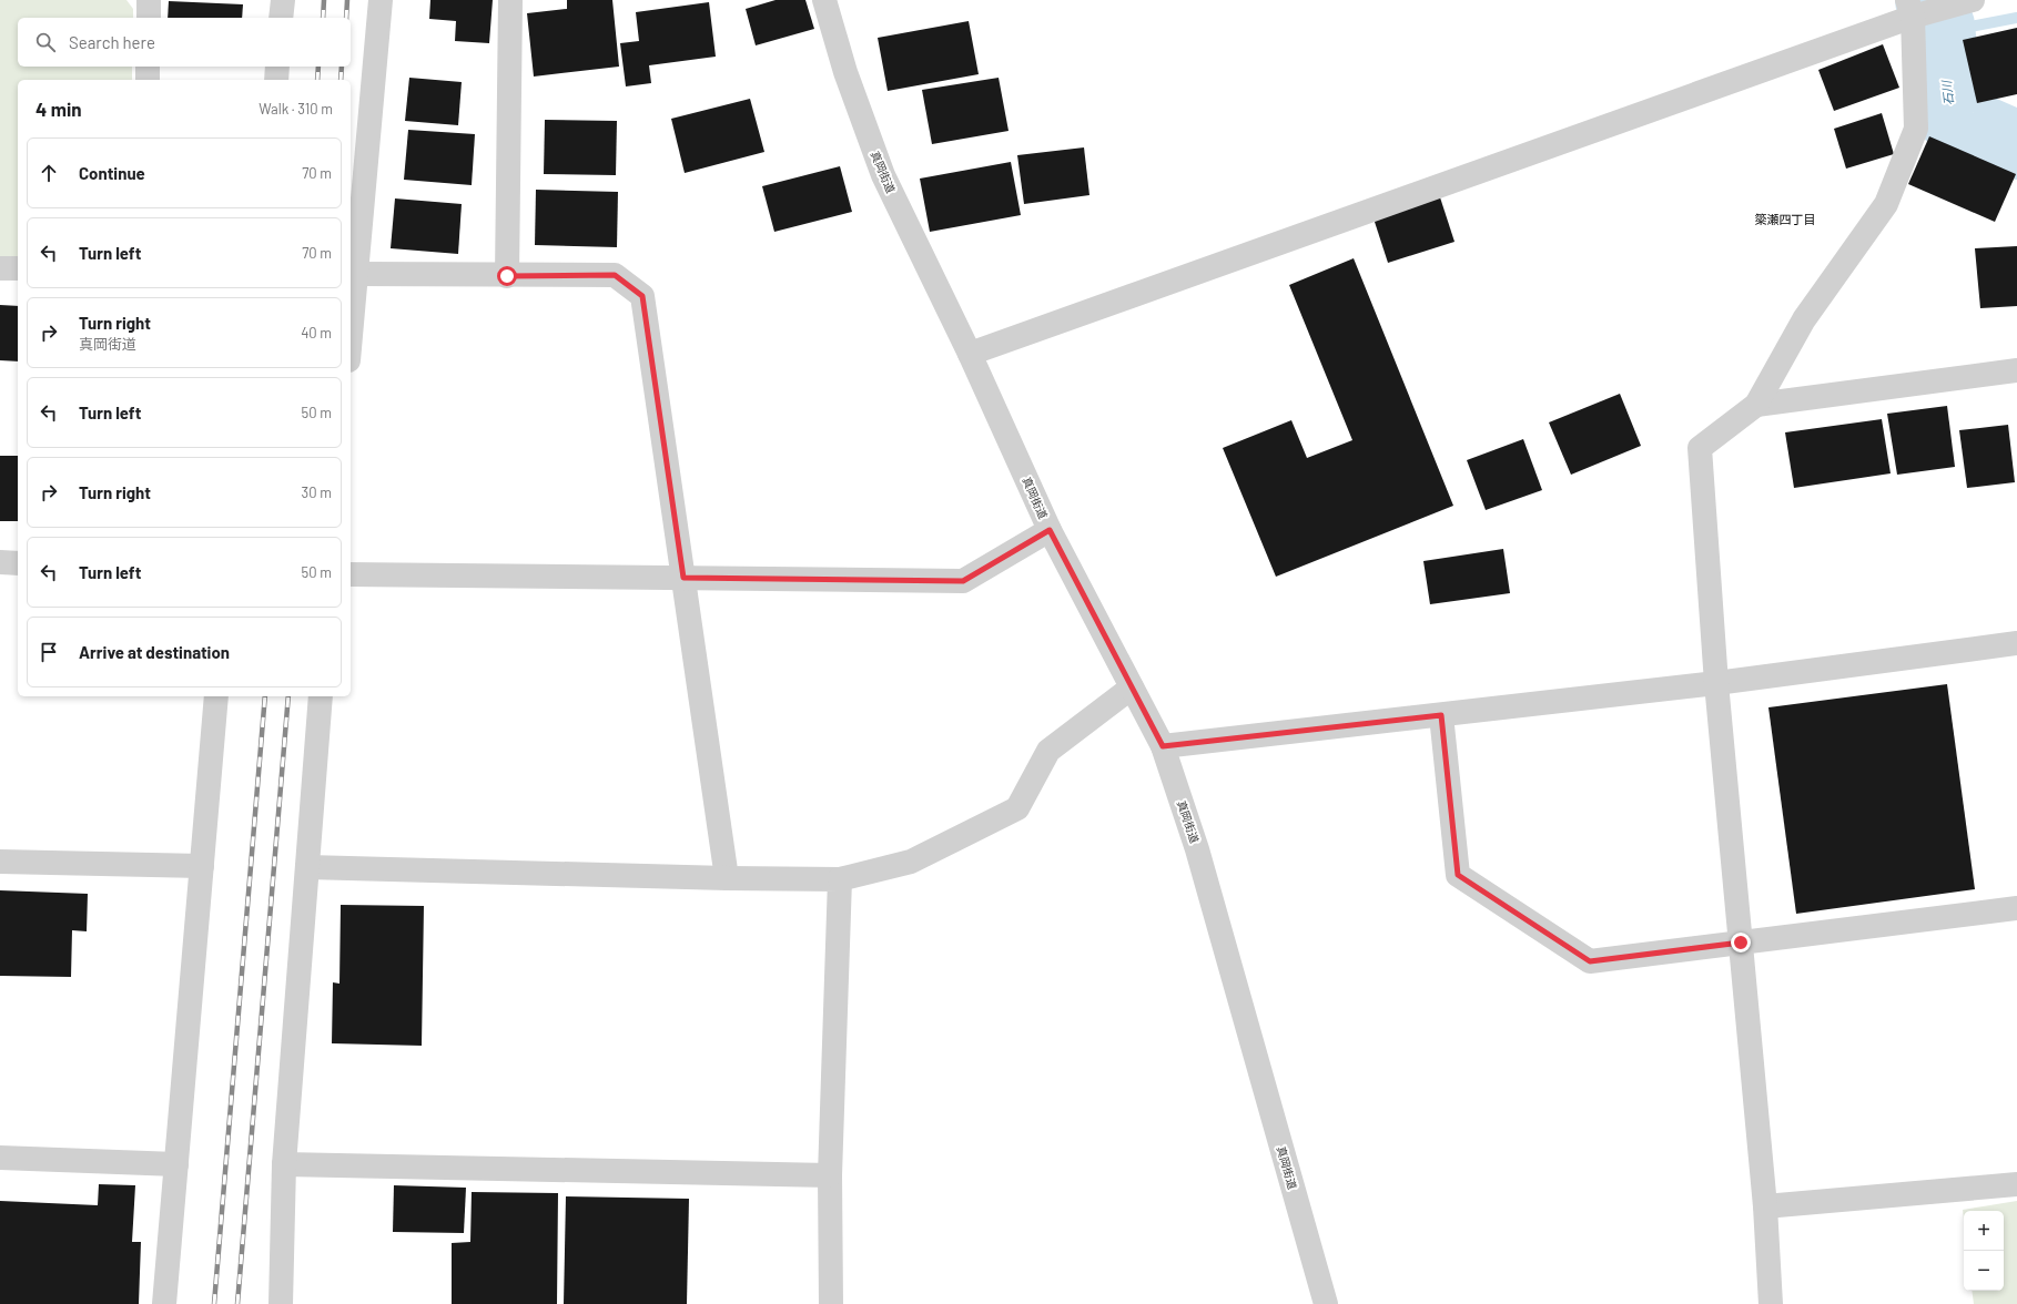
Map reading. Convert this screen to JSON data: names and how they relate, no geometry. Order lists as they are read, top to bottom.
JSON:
{
  "streets": {
    "street": ["真岡街道"]
  },
  "districts": ["簗瀬四丁目"],
  "water": ["石川"],
  "page": {
    "search": "Search here",
    "heading": ["4 min", "Walk · 310 m"],
    "list": [
      ["Continue", "70 m"],
      ["Turn left", "70 m"],
      ["Turn right", "真岡街道", "40 m"],
      ["Turn left", "50 m"],
      ["Turn right", "30 m"],
      ["Turn left", "50 m"],
      "Arrive at destination"
    ],
    "map_buttons": ["+", "−"]
  }
}
